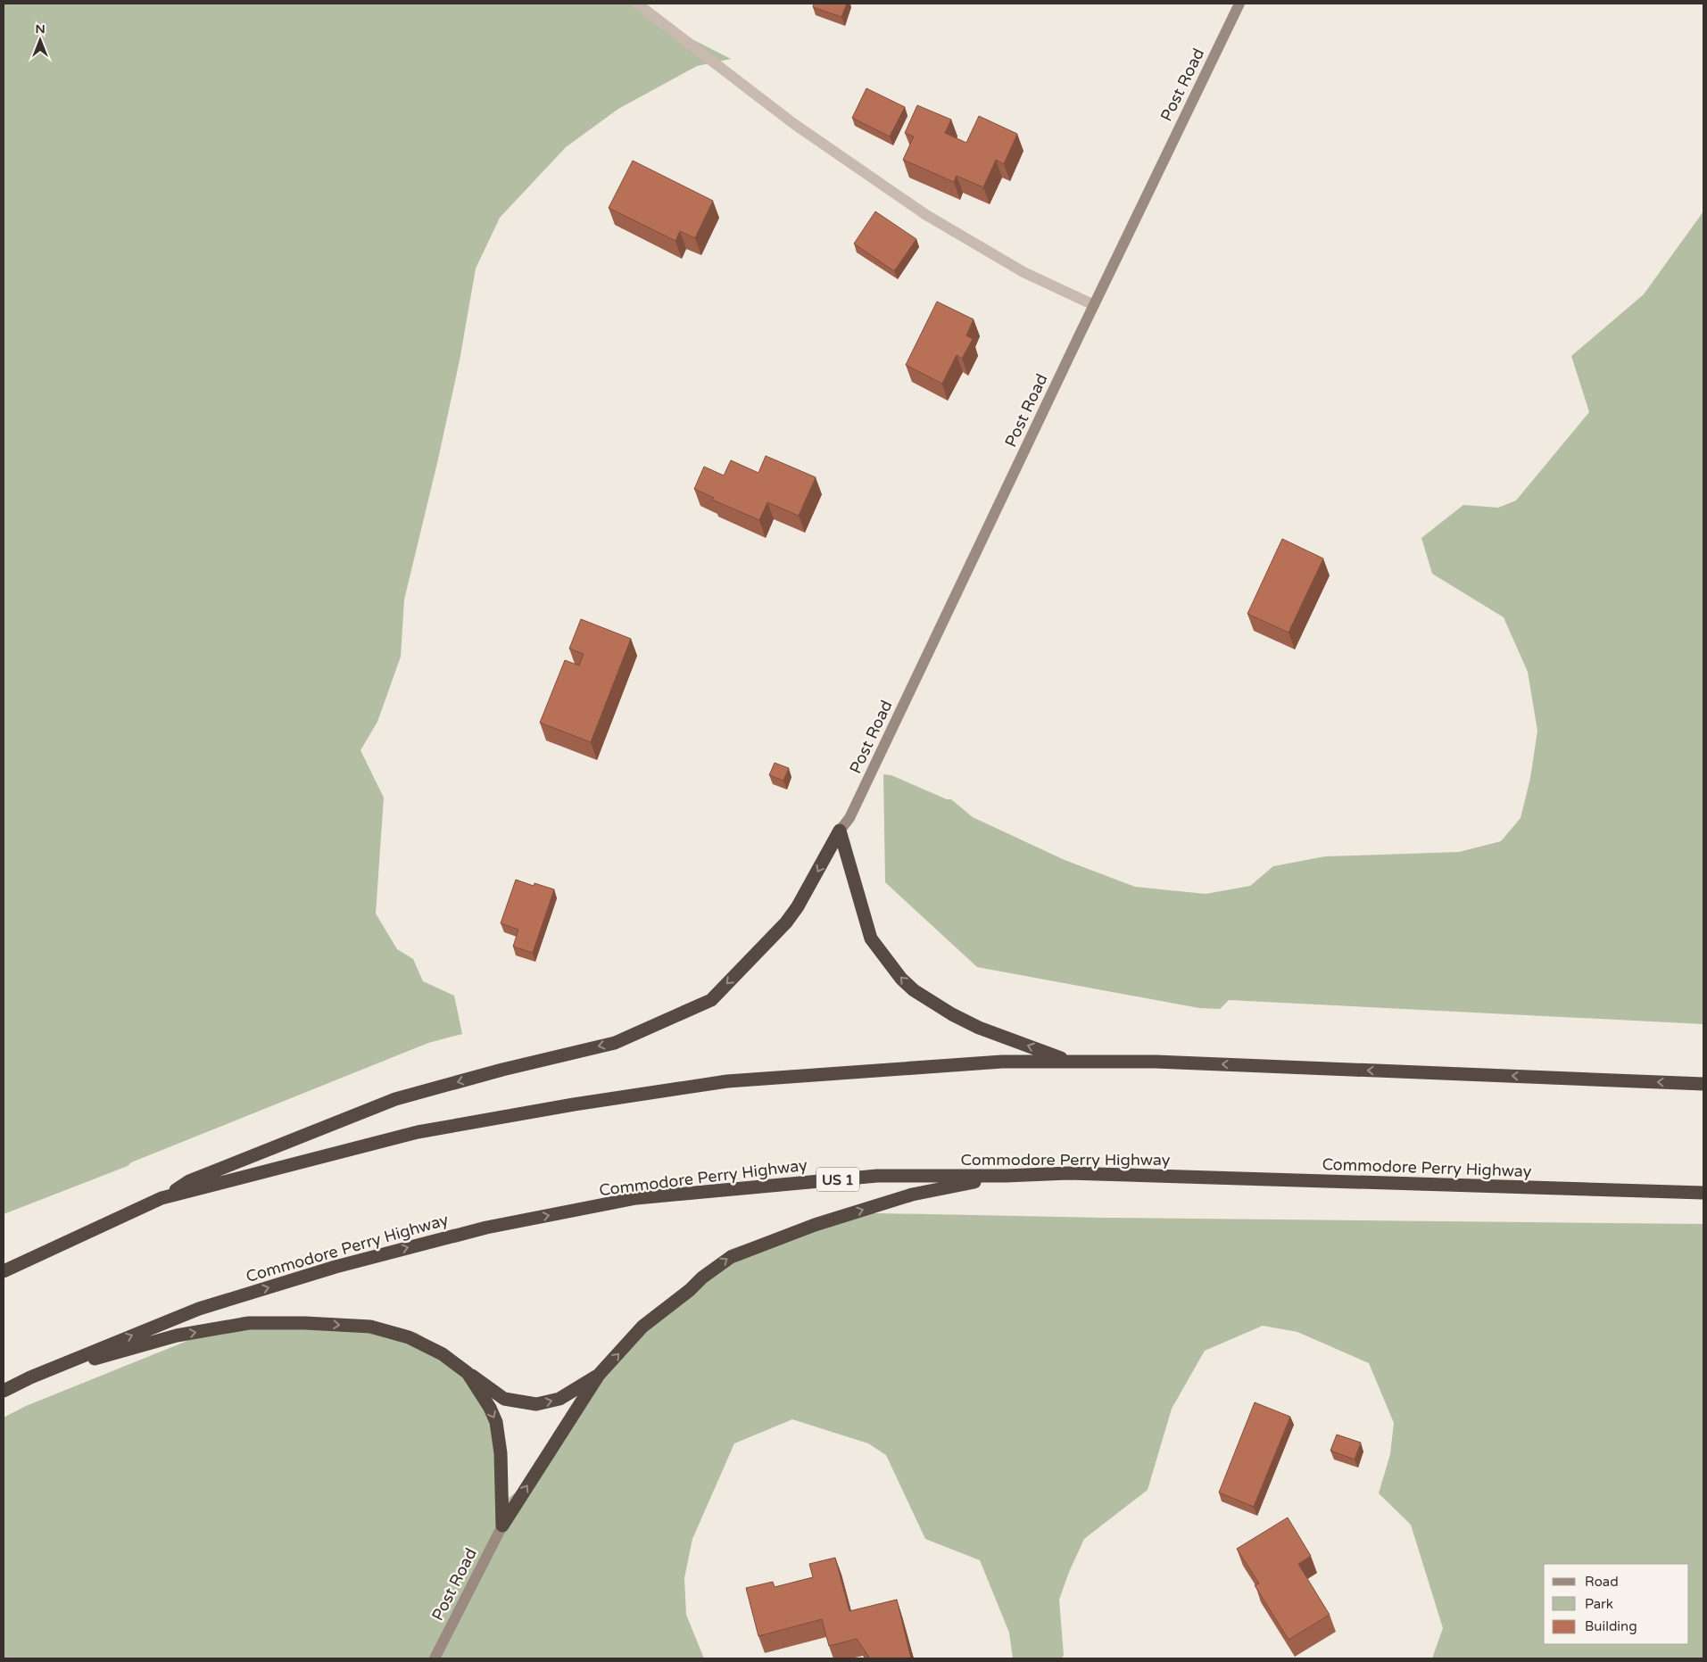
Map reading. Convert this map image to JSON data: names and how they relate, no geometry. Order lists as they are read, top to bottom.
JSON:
{
  "streets": {
    "highway": ["Commodore Perry Highway", "US 1"],
    "main road": ["Post Road"]
  },
  "legend": ["Road", "Park", "Building"],
  "north": "top"
}
